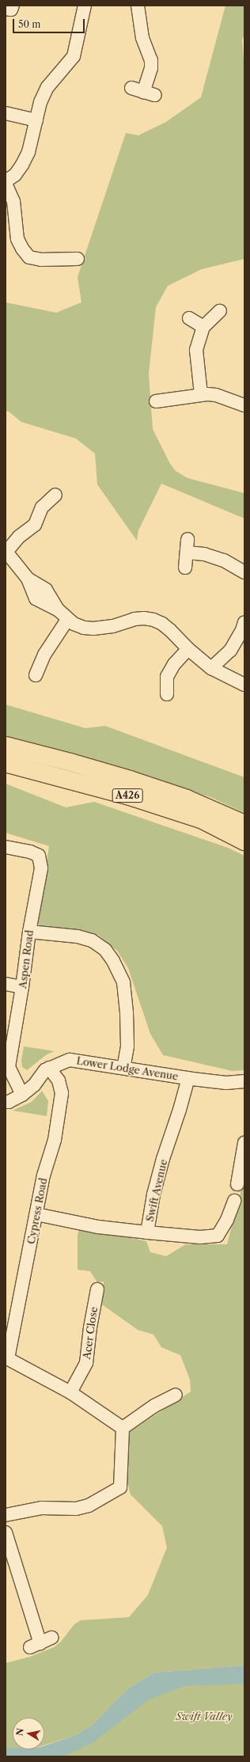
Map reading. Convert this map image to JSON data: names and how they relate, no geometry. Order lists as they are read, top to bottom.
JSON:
{
  "streets": {
    "highway": ["A426"],
    "street": [
      "Aspen Road",
      "Lower Lodge Avenue",
      "Swift Avenue",
      "Cypress Road",
      "Acer Close"
    ]
  },
  "crossings": [
    ["Aspen Road", "Lower Lodge Avenue"],
    ["Lower Lodge Avenue", "Swift Avenue"],
    ["Lower Lodge Avenue", "Cypress Road"],
    ["Swift Avenue", "Cypress Road"]
  ],
  "parks": ["Swift Valley"],
  "scale_bar": "50 m",
  "north": "left"
}
